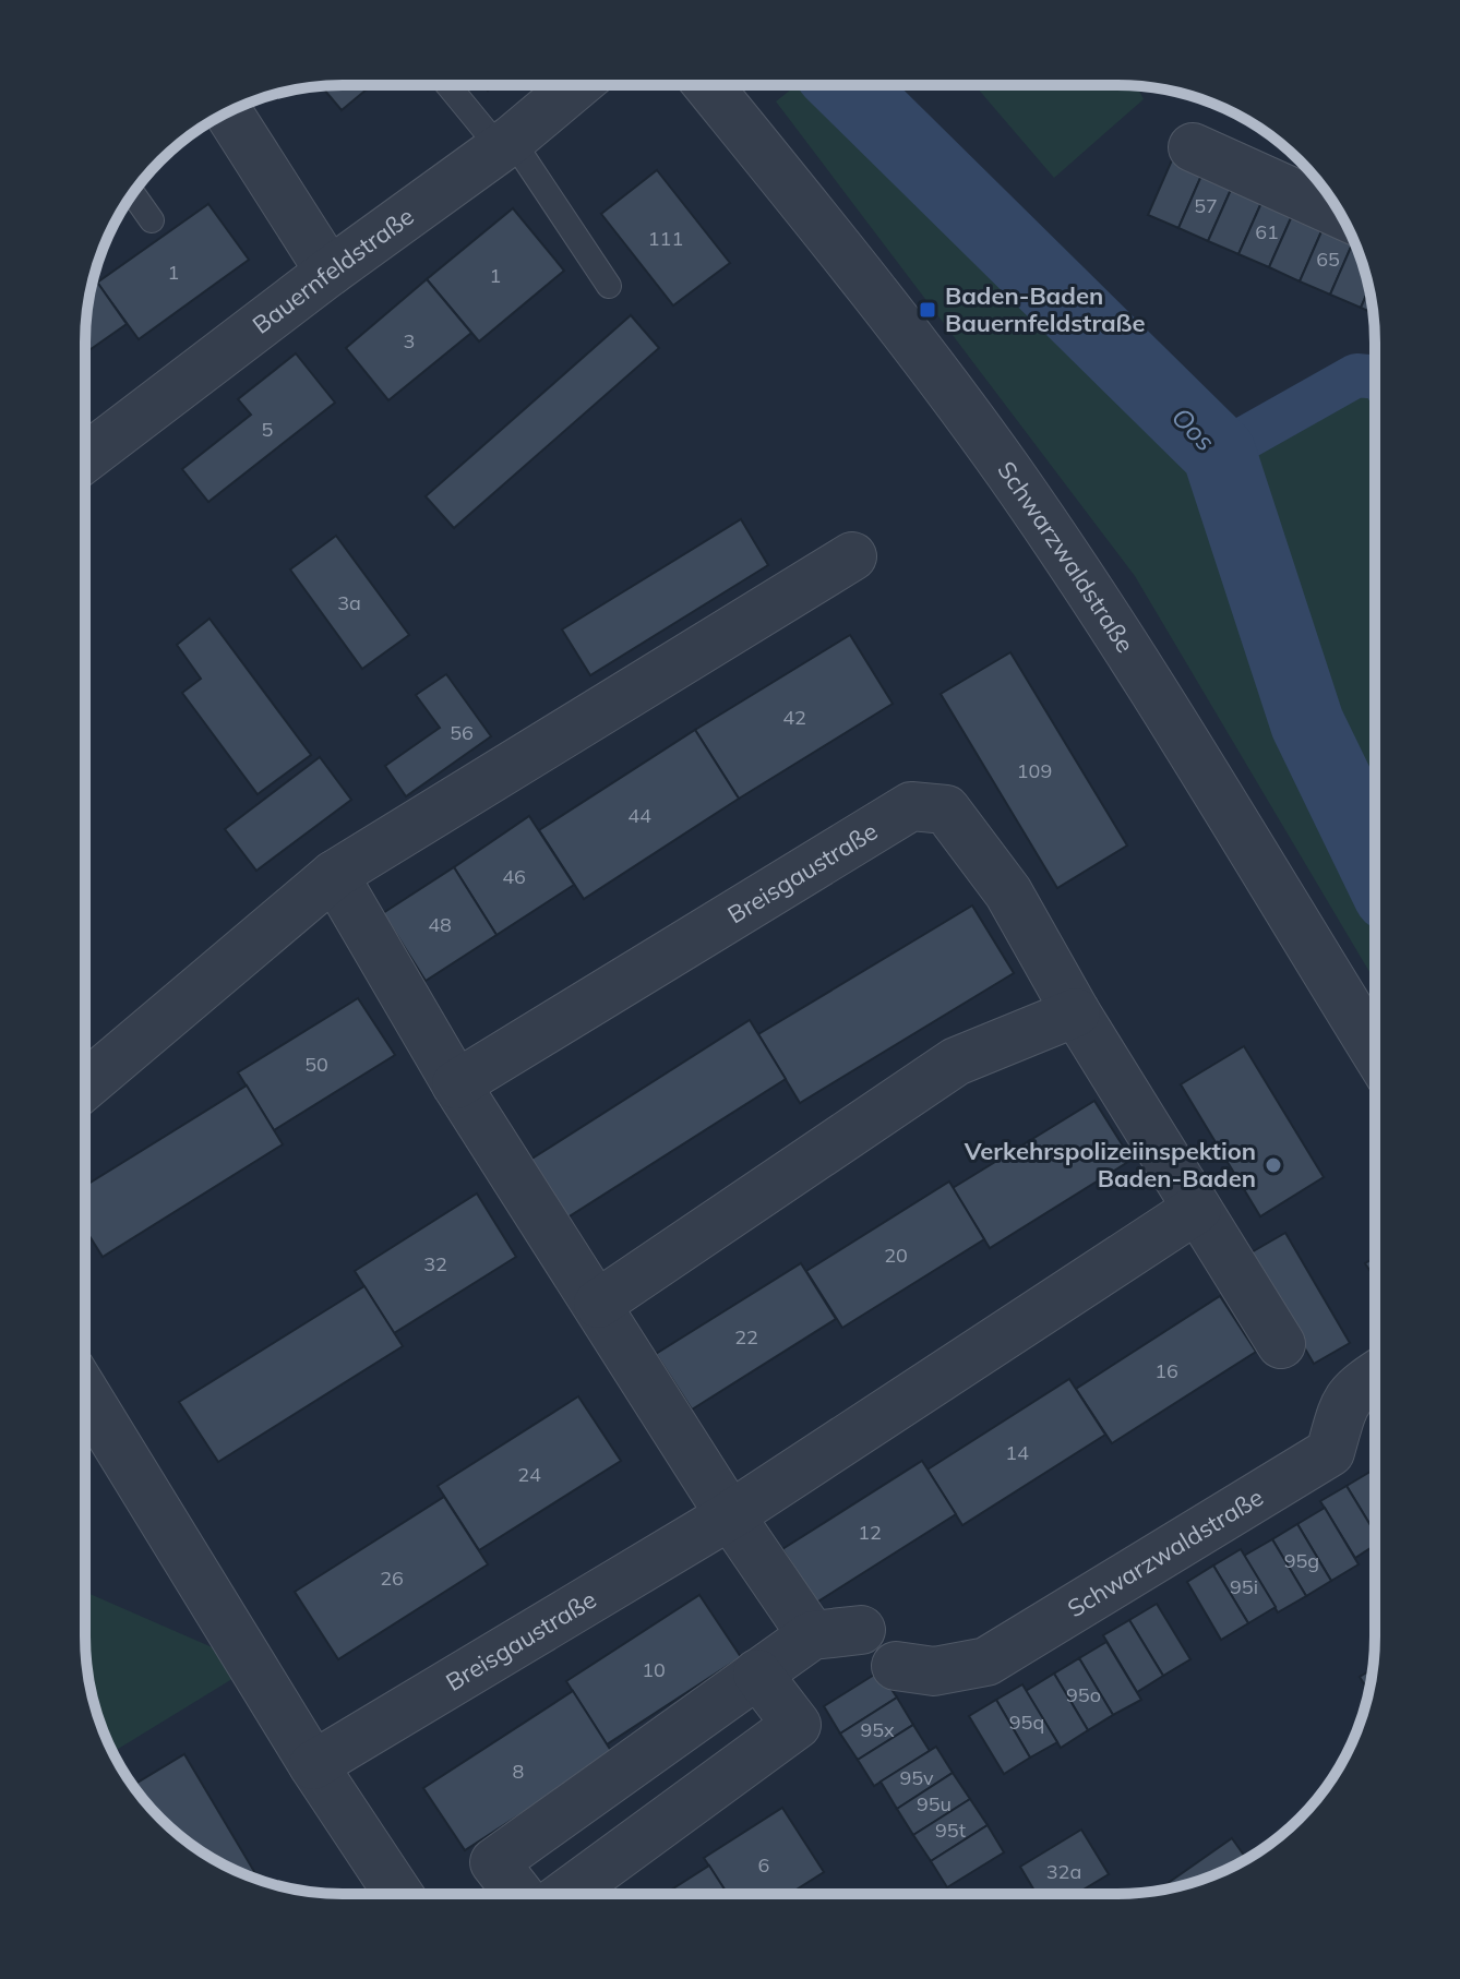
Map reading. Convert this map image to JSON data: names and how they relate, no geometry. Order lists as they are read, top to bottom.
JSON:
{
  "streets": {
    "street": ["Bauernfeldstraße", "Schwarzwaldstraße", "Breisgaustraße"]
  },
  "water": ["Oos"],
  "places": {
    "transit": ["Baden-Baden Bauernfeldstraße"],
    "other": ["Verkehrspolizeiinspektion Baden-Baden"]
  },
  "house_numbers": [
    "57",
    "61",
    "111",
    "65",
    "1",
    "1",
    "3",
    "5",
    "3a",
    "42",
    "56",
    "109",
    "44",
    "46",
    "48",
    "50",
    "20",
    "32",
    "22",
    "16",
    "14",
    "24",
    "12",
    "95g",
    "26",
    "95i",
    "10",
    "95o",
    "95q",
    "95x",
    "8",
    "95v",
    "95u",
    "95t",
    "6",
    "32a"
  ]
}
